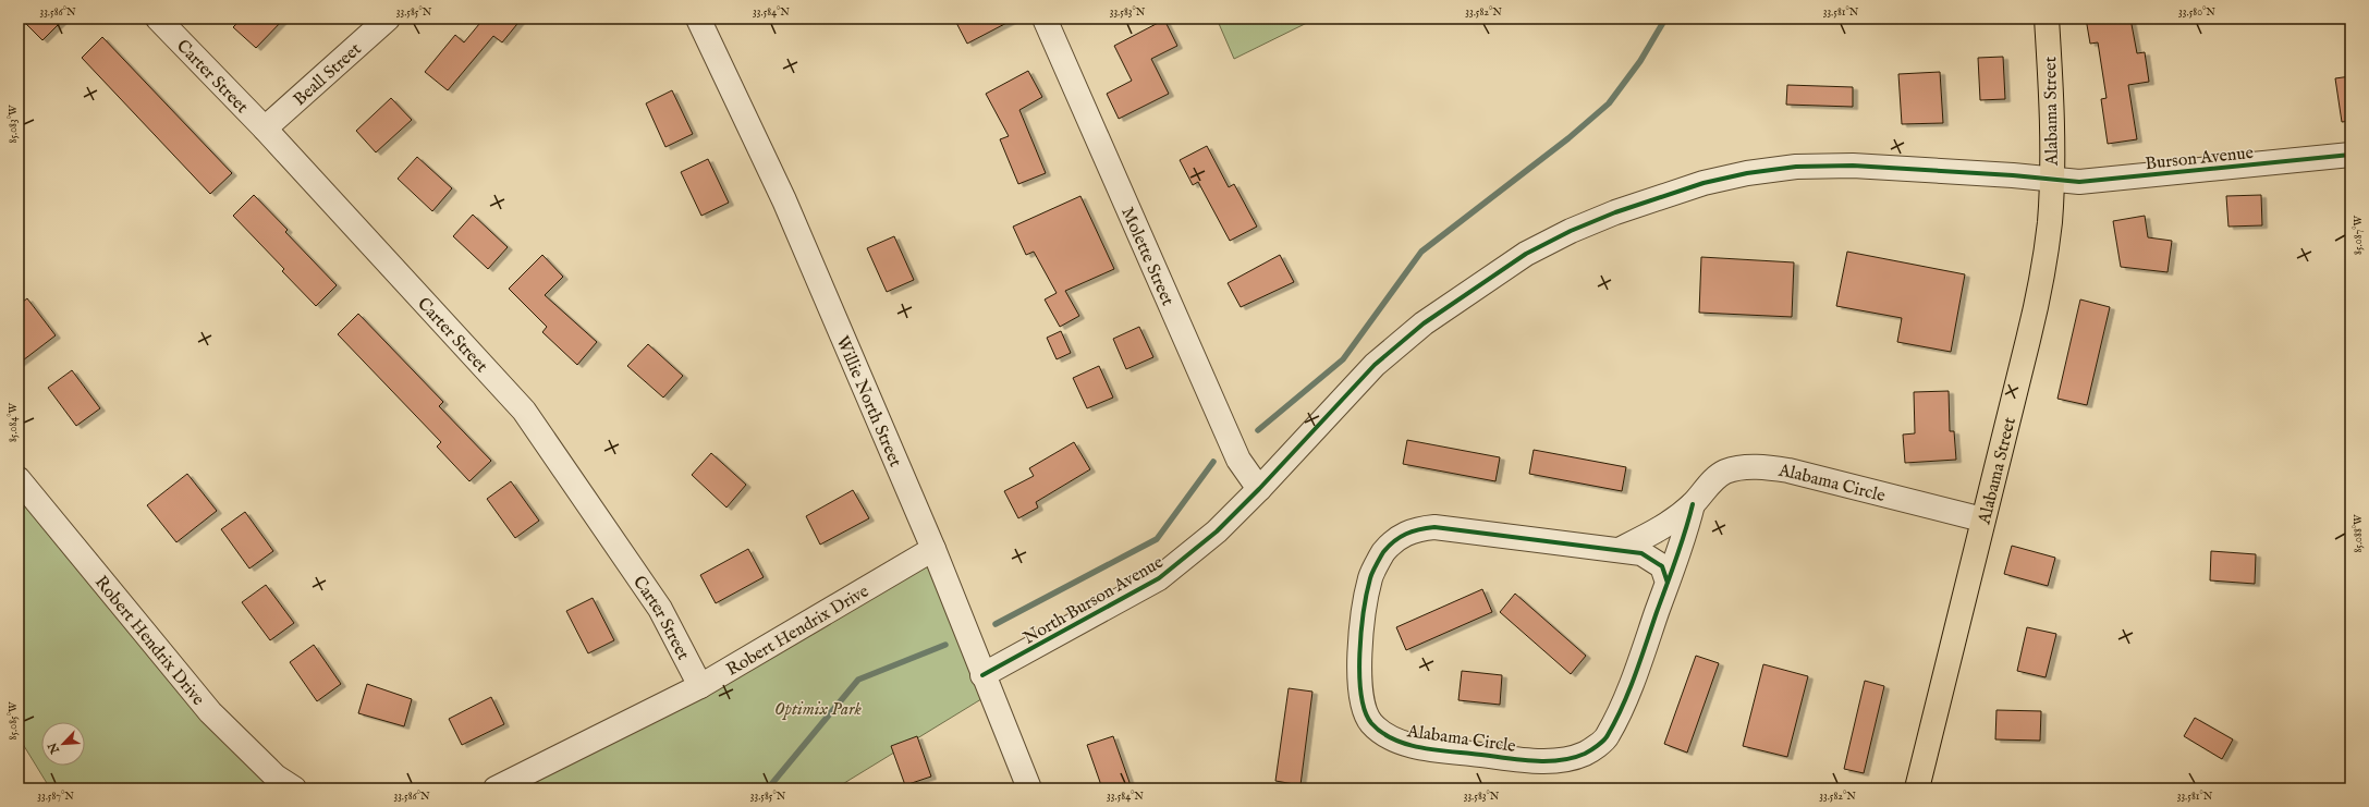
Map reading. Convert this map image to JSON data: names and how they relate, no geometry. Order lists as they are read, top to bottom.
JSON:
{
  "streets": {
    "main road": ["Alabama Street"],
    "street": [
      "Beall Street",
      "Carter Street",
      "Burson Avenue",
      "Molette Street",
      "Willie North Street",
      "Alabama Circle",
      "North Burson Avenue",
      "Robert Hendrix Drive"
    ]
  },
  "crossings": [
    ["Beall Street", "Carter Street"],
    ["Carter Street", "Robert Hendrix Drive"],
    ["Alabama Street", "Burson Avenue"],
    ["Alabama Street", "Alabama Circle"],
    ["Alabama Street", "North Burson Avenue"],
    ["Burson Avenue", "North Burson Avenue"],
    ["Molette Street", "North Burson Avenue"],
    ["Willie North Street", "North Burson Avenue"],
    ["Willie North Street", "Robert Hendrix Drive"]
  ],
  "parks": ["Optimix Park"],
  "north": "bottom left",
  "coordinates": [
    "33.586°N",
    "33.585°N",
    "33.584°N",
    "33.583°N",
    "33.582°N",
    "33.581°N",
    "33.580°N",
    "85.083°W",
    "85.087°W",
    "85.084°W",
    "85.088°W",
    "85.085°W",
    "33.587°N"
  ]
}
